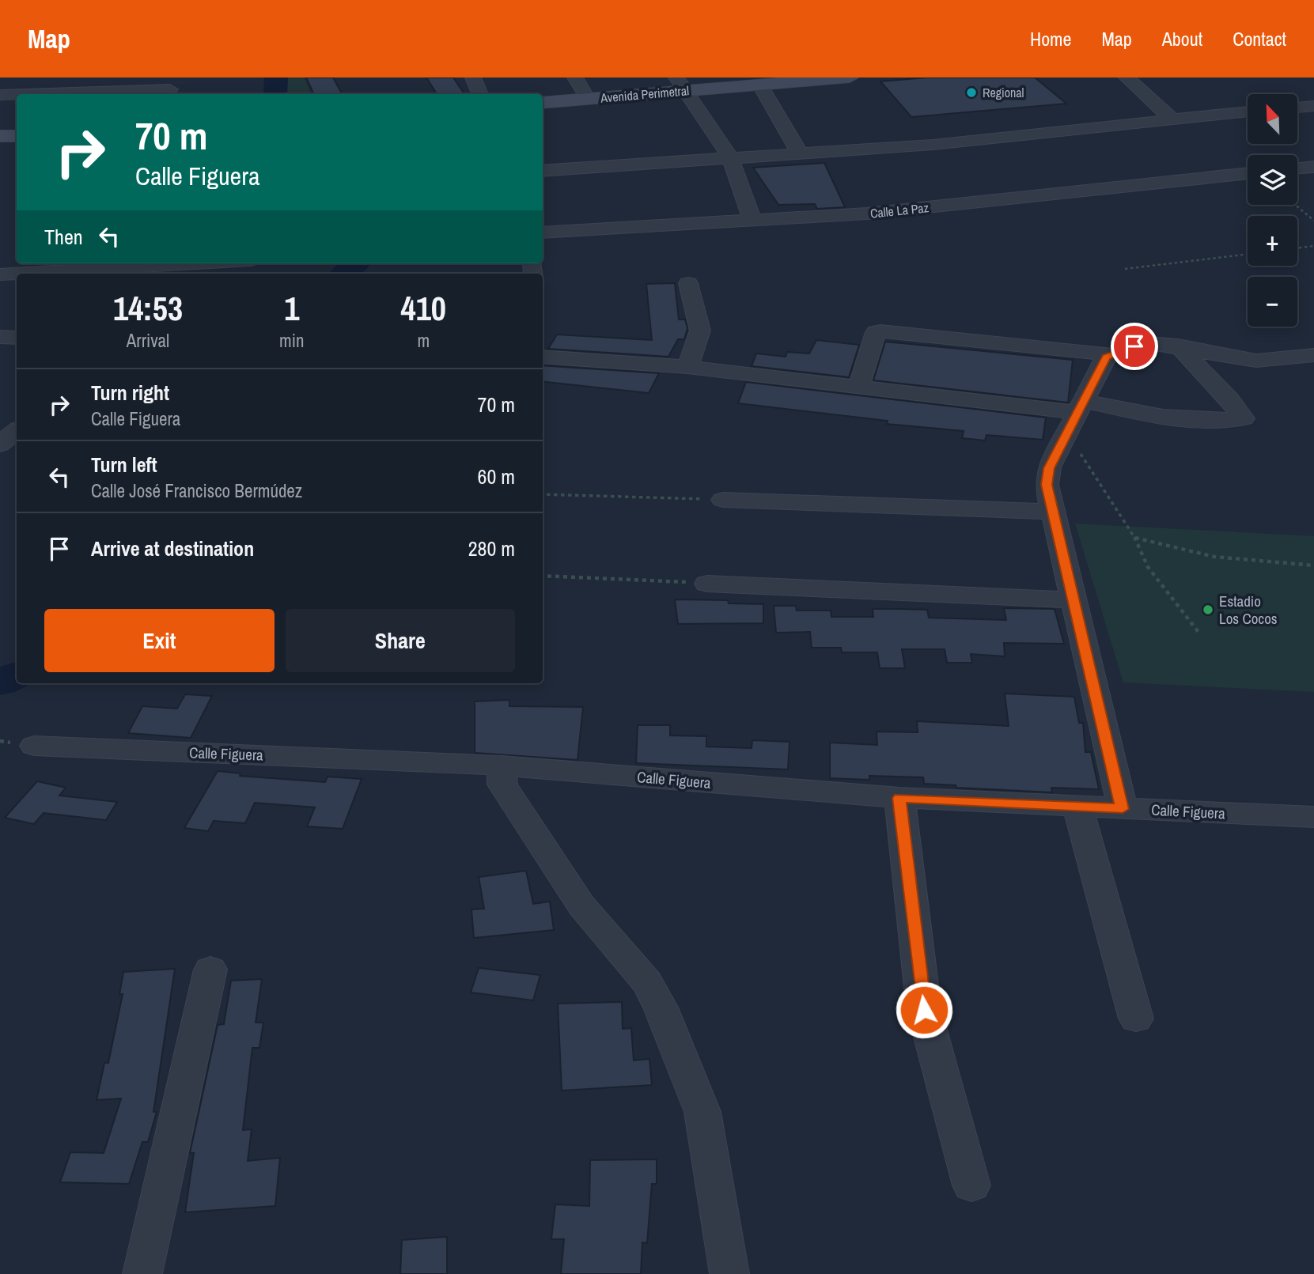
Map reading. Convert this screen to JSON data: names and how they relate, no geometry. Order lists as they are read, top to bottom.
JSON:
{
  "streets": {
    "main road": ["Avenida Perimetral"],
    "street": ["Calle La Paz", "Calle Figuera"]
  },
  "places": ["Regional", "Estadio Los Cocos"],
  "north": "top left",
  "page": {
    "header": "Map",
    "nav": [
      "Home",
      "Map",
      "About",
      "Contact"
    ],
    "map_buttons": ["+", "−"],
    "turn": ["70 m", "Calle Figuera"],
    "then": "Then",
    "eta": [
      "14:53",
      "Arrival",
      "1",
      "min",
      "410",
      "m"
    ],
    "list": [
      {
        "name": "Turn right",
        "note": "Calle Figuera",
        "value": "70 m"
      },
      {
        "name": "Turn left",
        "note": "Calle José Francisco Bermúdez",
        "value": "60 m"
      },
      {
        "name": "Arrive at destination",
        "value": "280 m"
      }
    ],
    "buttons": ["Exit", "Share"]
  }
}
